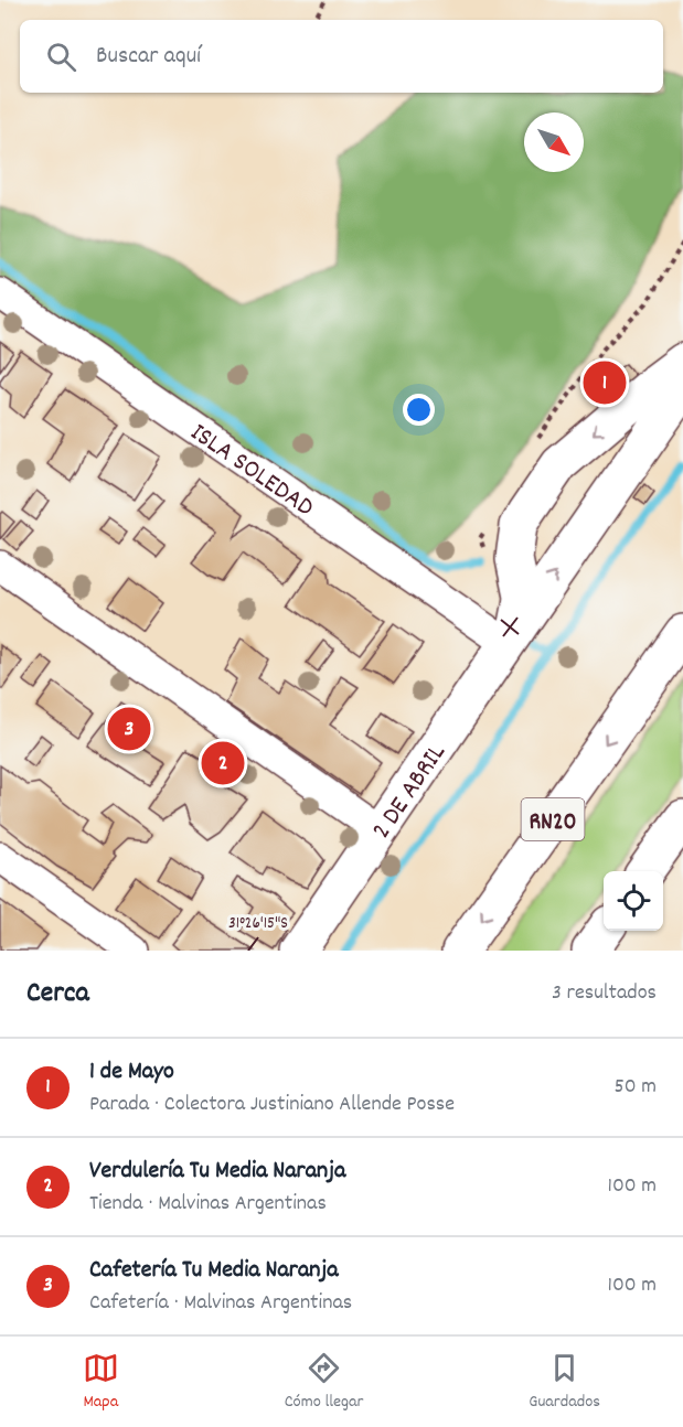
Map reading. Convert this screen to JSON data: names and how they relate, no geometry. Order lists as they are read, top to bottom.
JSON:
{
  "streets": {
    "main road": ["2 DE ABRIL", "RN20"],
    "street": ["ISLA SOLEDAD"]
  },
  "crossings": [
    ["ISLA SOLEDAD", "2 DE ABRIL"]
  ],
  "north": "bottom right",
  "page": {
    "search": "Buscar aquí",
    "pins": ["1", "3", "2"],
    "heading": ["Cerca", "3 resultados"],
    "list": [
      {
        "mark": "1",
        "name": "1 de Mayo",
        "note": "Parada · Colectora Justiniano Allende Posse",
        "value": "50 m"
      },
      {
        "mark": "2",
        "name": "Verdulería Tu Media Naranja",
        "note": "Tienda · Malvinas Argentinas",
        "value": "100 m"
      },
      {
        "mark": "3",
        "name": "Cafetería Tu Media Naranja",
        "note": "Cafetería · Malvinas Argentinas",
        "value": "100 m"
      }
    ],
    "nav": ["Mapa", "Cómo llegar", "Guardados"]
  },
  "coordinates": ["31°26'15\"S"]
}
